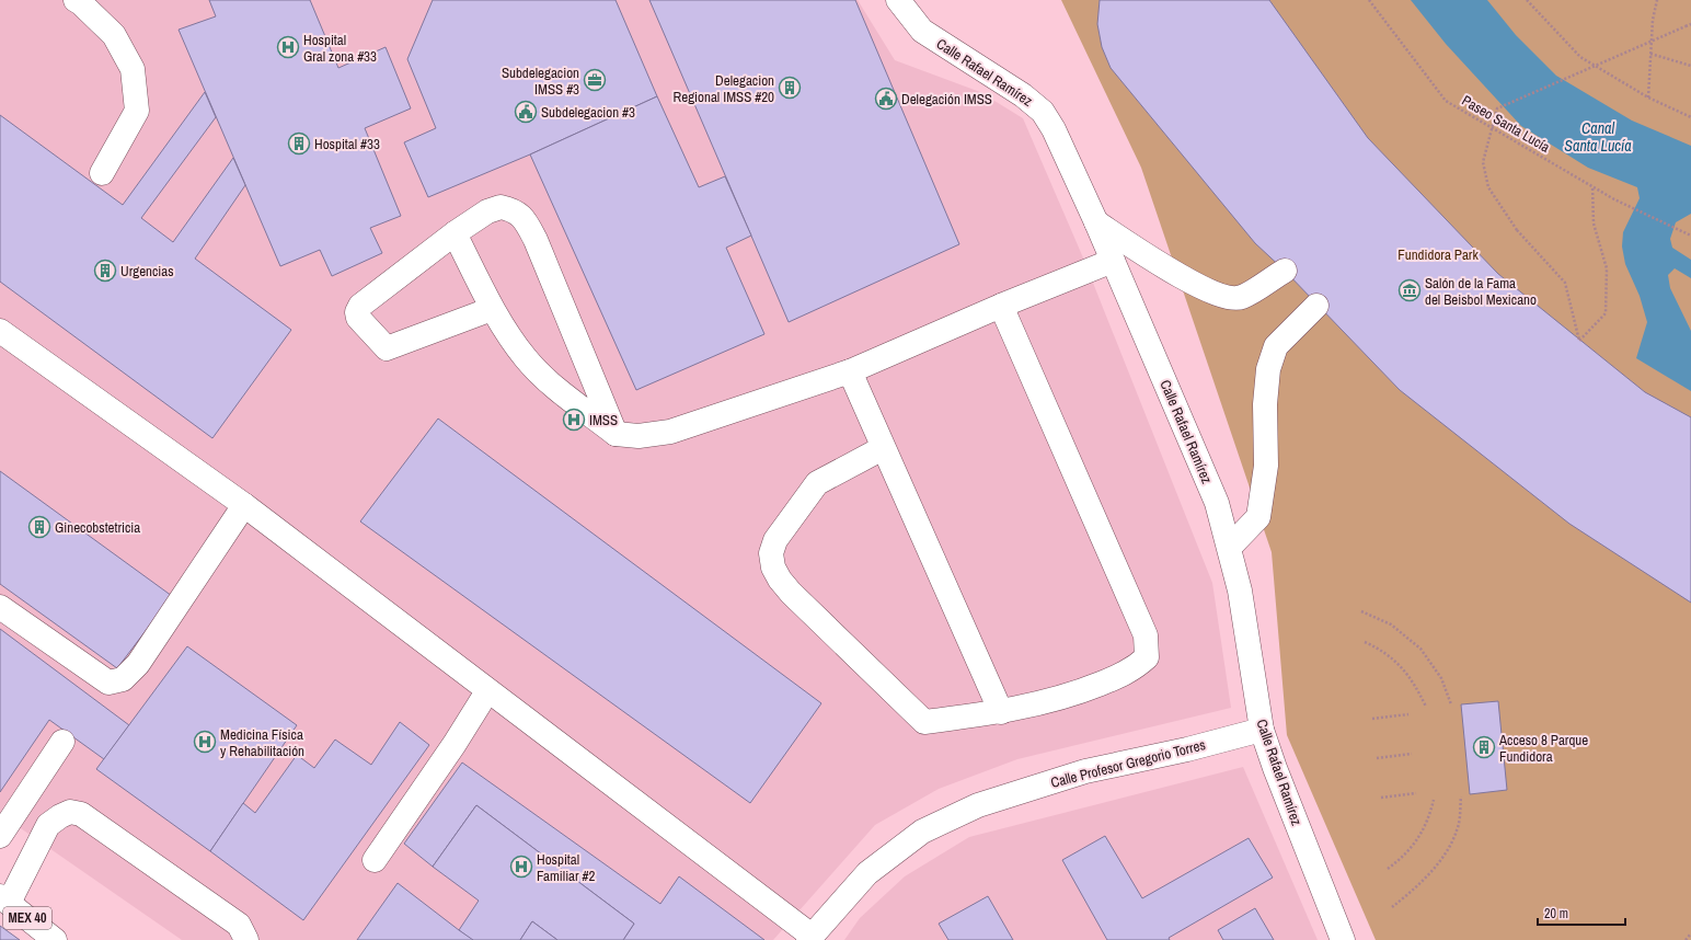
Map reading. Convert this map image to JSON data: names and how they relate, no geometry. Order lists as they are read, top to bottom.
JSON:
{
  "streets": {
    "main road": ["Calle Rafael Ramírez", "Calle Profesor Gregorio Torres", "MEX 40"],
    "path": ["Paseo Santa Lucía"]
  },
  "crossings": [
    ["Calle Rafael Ramírez", "Calle Profesor Gregorio Torres"]
  ],
  "water": ["Canal Santa Lucía"],
  "parks": ["Fundidora Park"],
  "places": {
    "hospital": [
      "Hospital Gral zona #33",
      "IMSS",
      "Medicina Física y Rehabilitación",
      "Hospital Familiar #2"
    ],
    "office": ["Subdelegacion IMSS #3"],
    "building": [
      "Delegacion Regional IMSS #20",
      "Hospital #33",
      "Urgencias",
      "Ginecobstetricia",
      "Acceso 8 Parque Fundidora"
    ],
    "public building": ["Delegación IMSS", "Subdelegacion #3"],
    "museum": ["Salón de la Fama del Beisbol Mexicano"]
  },
  "scale_bar": "20 m"
}
